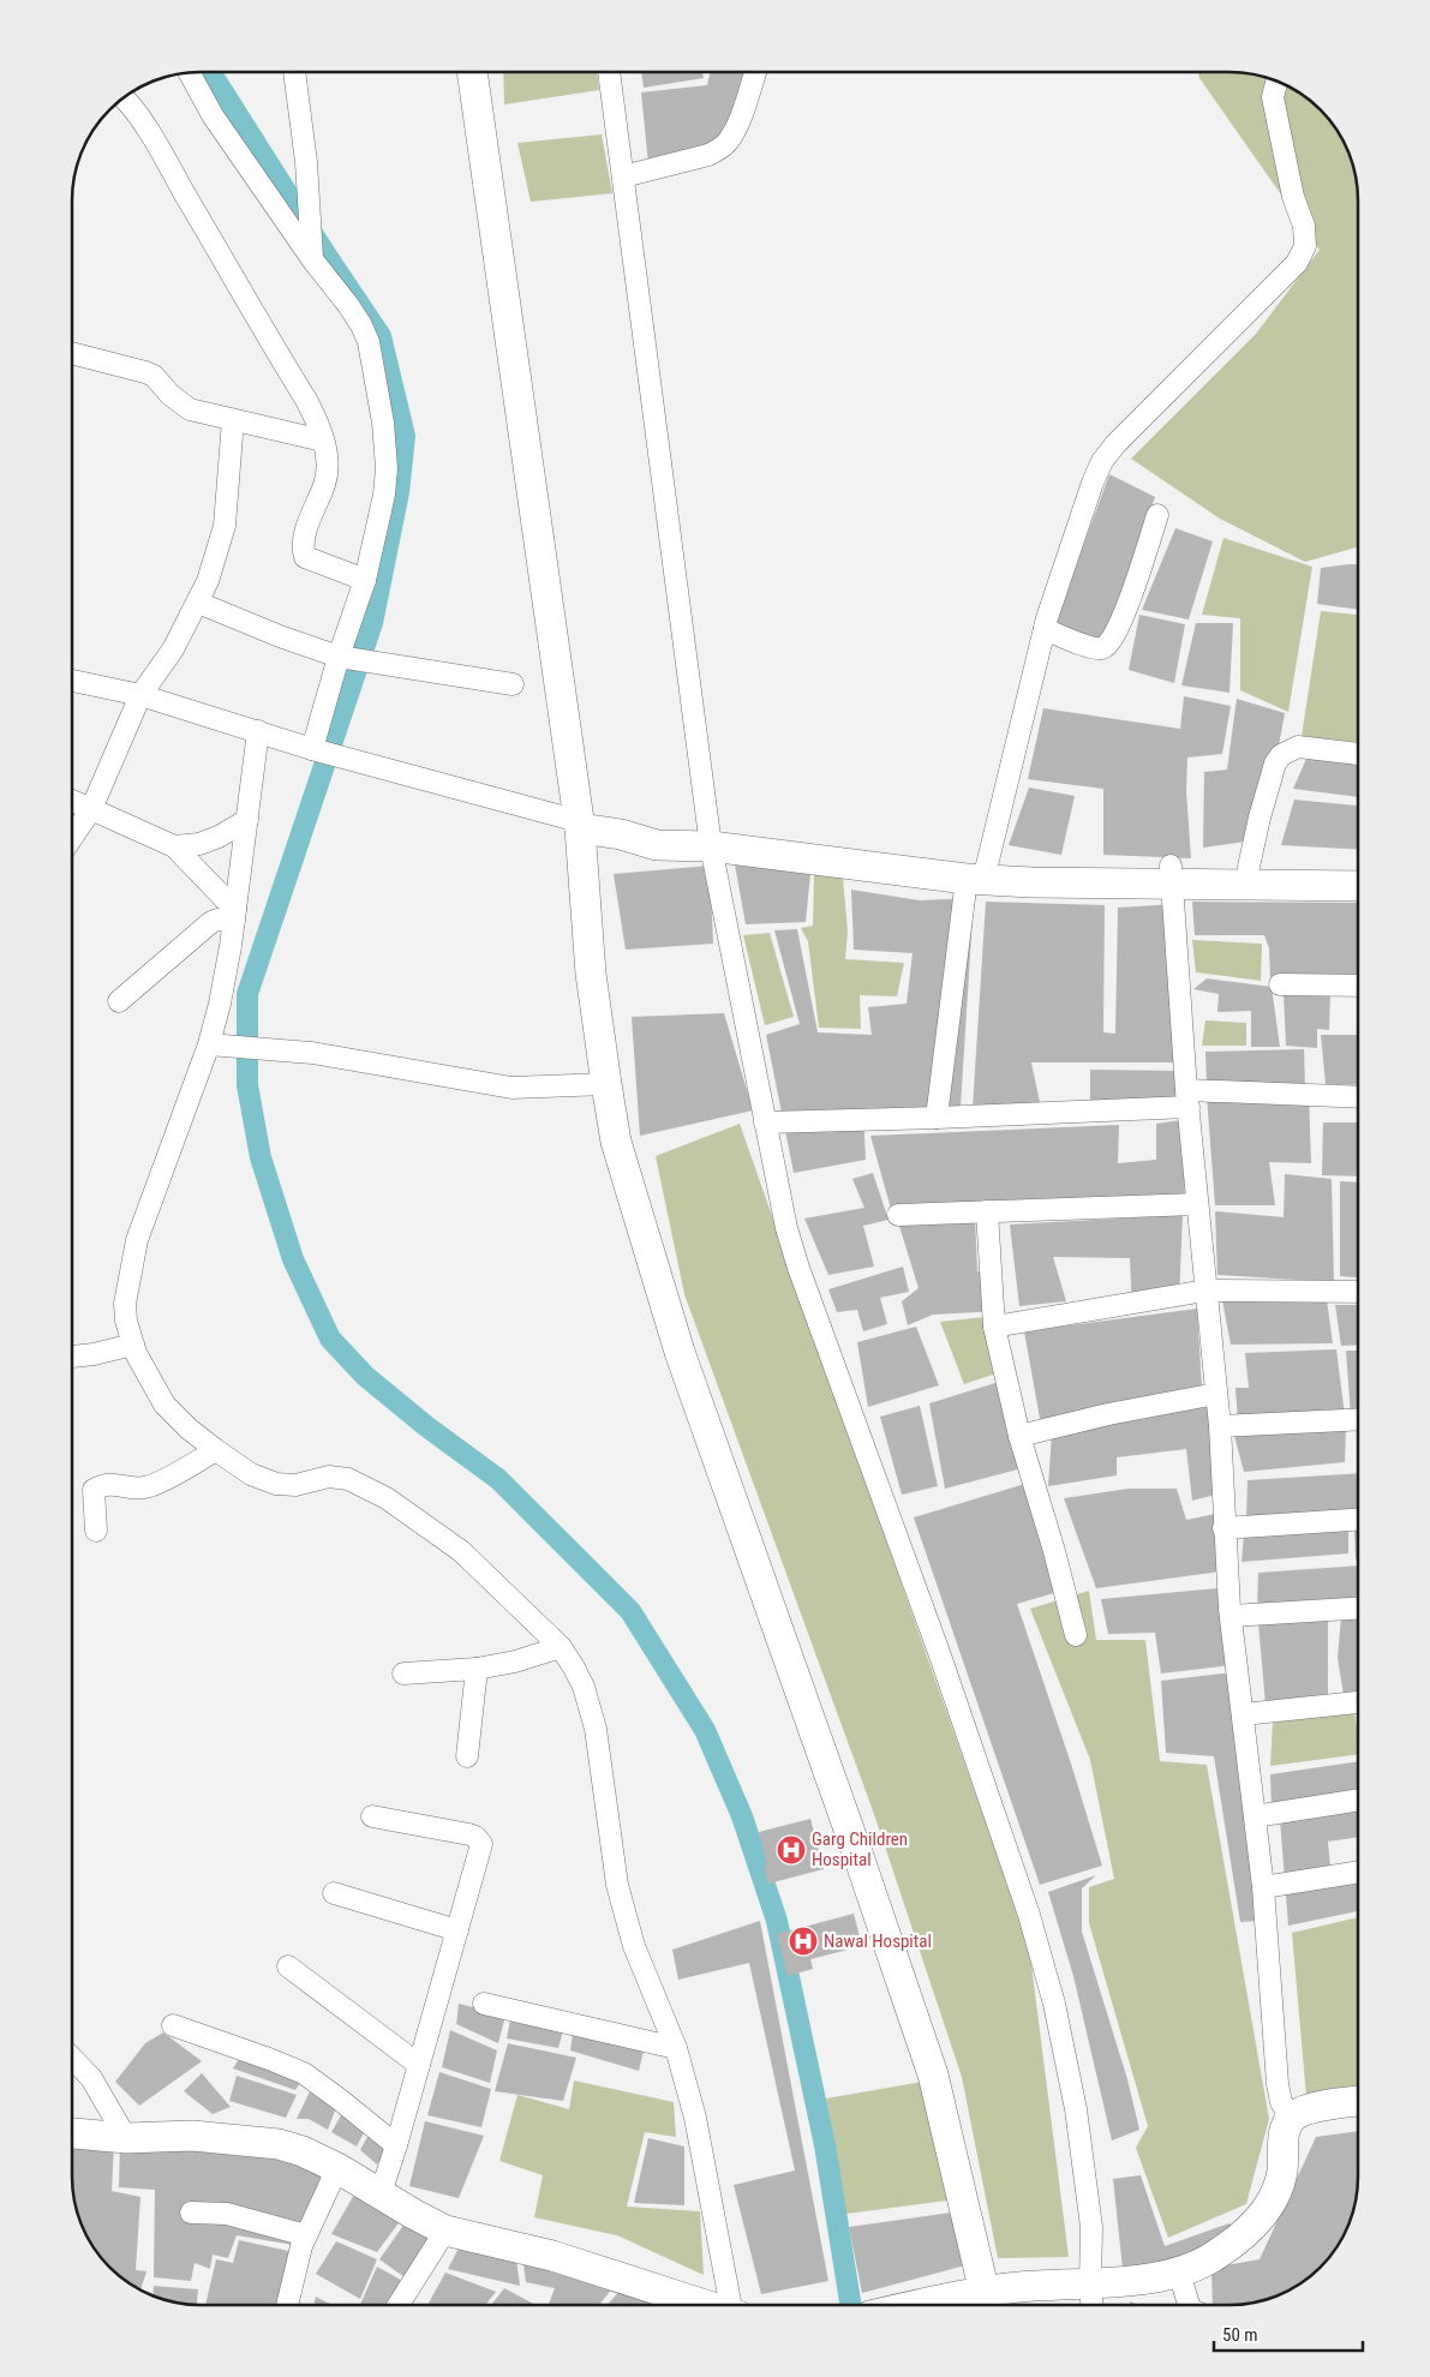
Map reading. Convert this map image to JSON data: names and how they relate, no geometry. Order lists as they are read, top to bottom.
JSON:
{
  "places": {
    "hospital": ["Garg Children Hospital", "Nawal Hospital"]
  },
  "scale_bar": "50 m"
}
